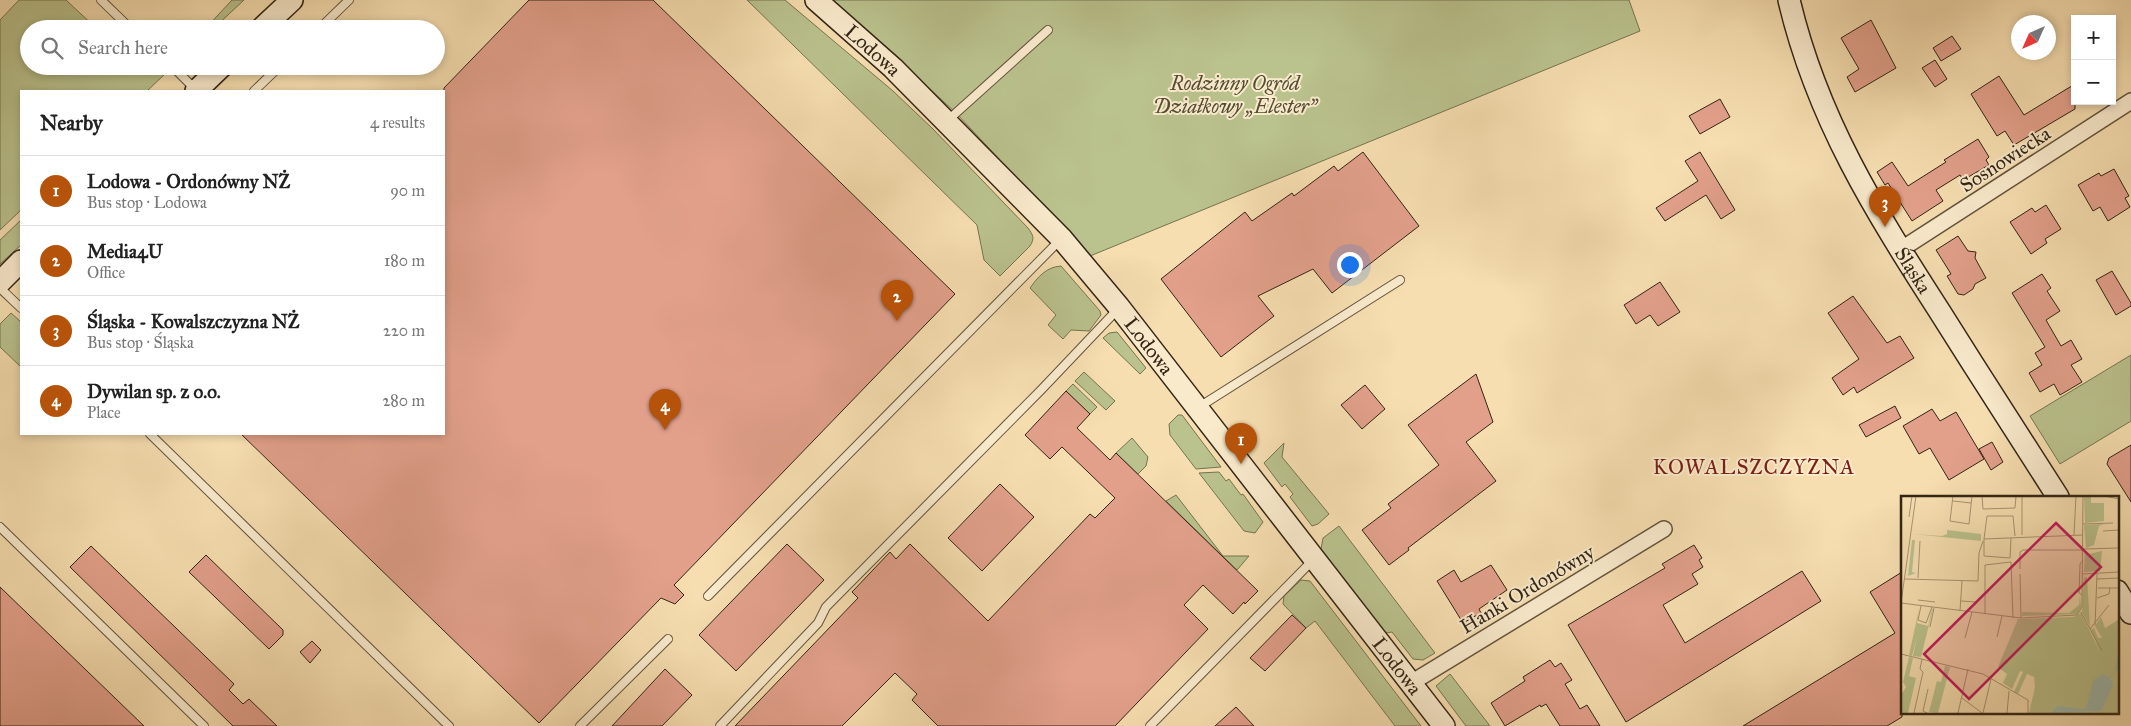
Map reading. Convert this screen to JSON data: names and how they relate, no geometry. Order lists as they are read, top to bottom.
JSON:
{
  "streets": {
    "street": [
      "Lodowa",
      "Sosnowiecka",
      "Śląska",
      "Hanki Ordonówny"
    ]
  },
  "crossings": [
    ["Lodowa", "Hanki Ordonówny"],
    ["Sosnowiecka", "Śląska"]
  ],
  "districts": ["KOWALSZCZYZNA"],
  "parks": ["Rodzinny Ogród Działkowy „Elester”"],
  "north": "bottom left",
  "page": {
    "map_buttons": ["+", "−"],
    "search": "Search here",
    "heading": ["Nearby", "4 results"],
    "list": [
      {
        "mark": "1",
        "name": "Lodowa - Ordonówny NŻ",
        "note": "Bus stop · Lodowa",
        "value": "90 m"
      },
      {
        "mark": "2",
        "name": "Media4U",
        "note": "Office",
        "value": "180 m"
      },
      {
        "mark": "3",
        "name": "Śląska - Kowalszczyzna NŻ",
        "note": "Bus stop · Śląska",
        "value": "220 m"
      },
      {
        "mark": "4",
        "name": "Dywilan sp. z o.o.",
        "note": "Place",
        "value": "280 m"
      }
    ],
    "pins": [
      "3",
      "2",
      "4",
      "1"
    ]
  }
}
